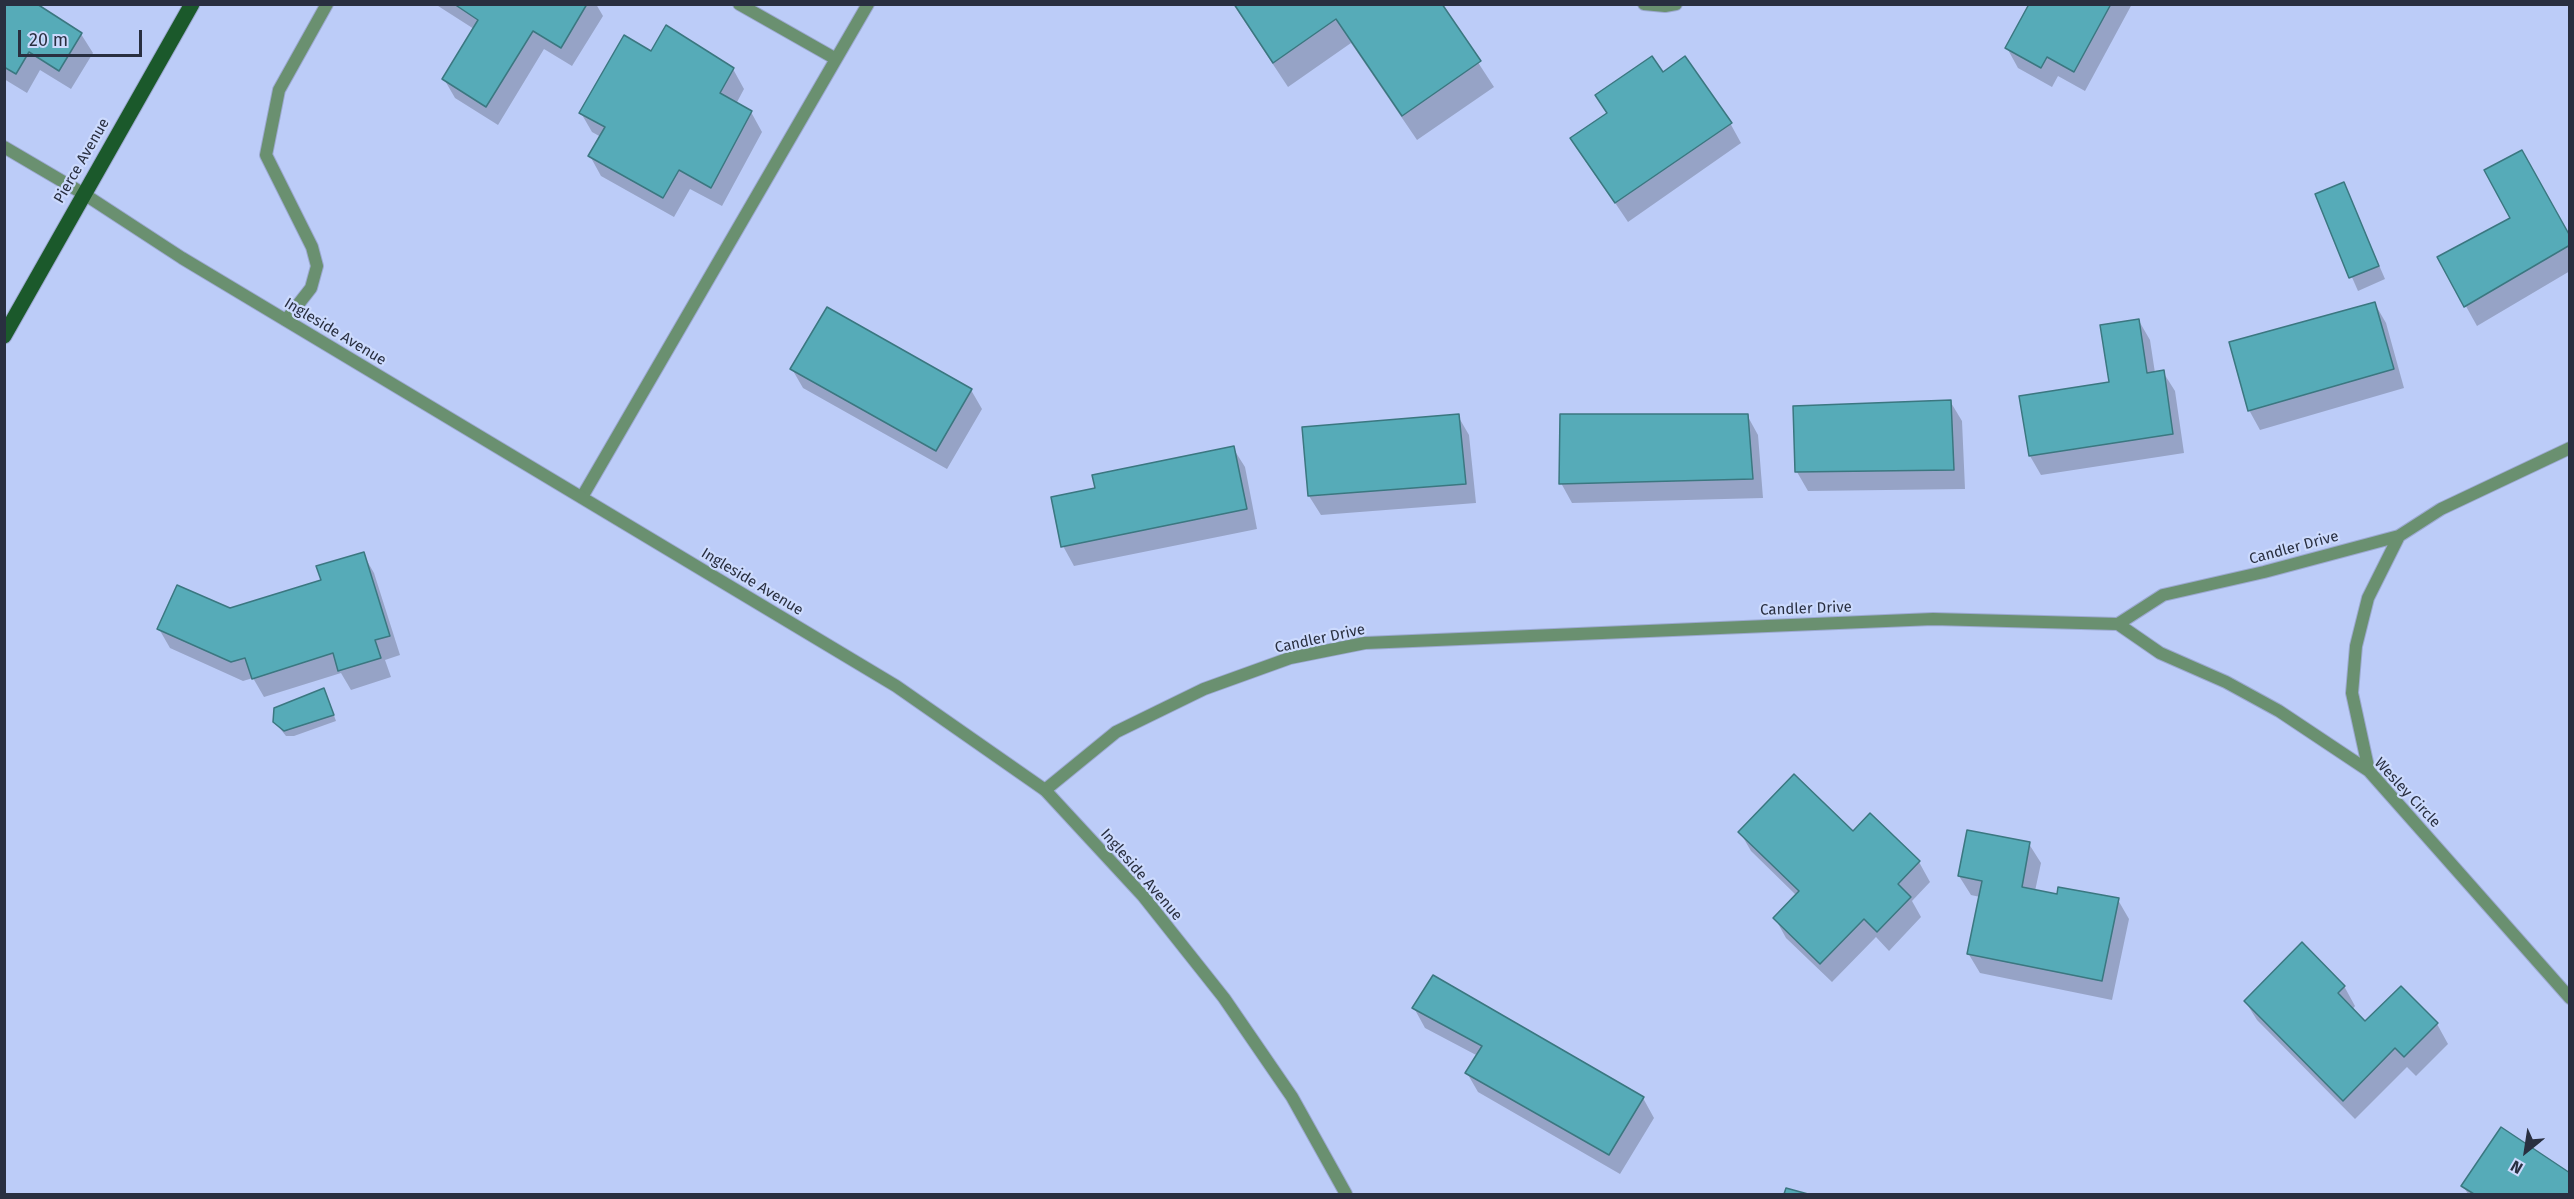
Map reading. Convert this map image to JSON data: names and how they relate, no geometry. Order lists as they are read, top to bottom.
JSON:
{
  "streets": {
    "main road": ["Pierce Avenue"],
    "street": ["Ingleside Avenue", "Candler Drive", "Wesley Circle"]
  },
  "crossings": [
    ["Pierce Avenue", "Ingleside Avenue"],
    ["Ingleside Avenue", "Candler Drive"],
    ["Candler Drive", "Wesley Circle"]
  ],
  "scale_bar": "20 m",
  "north": "bottom left"
}
